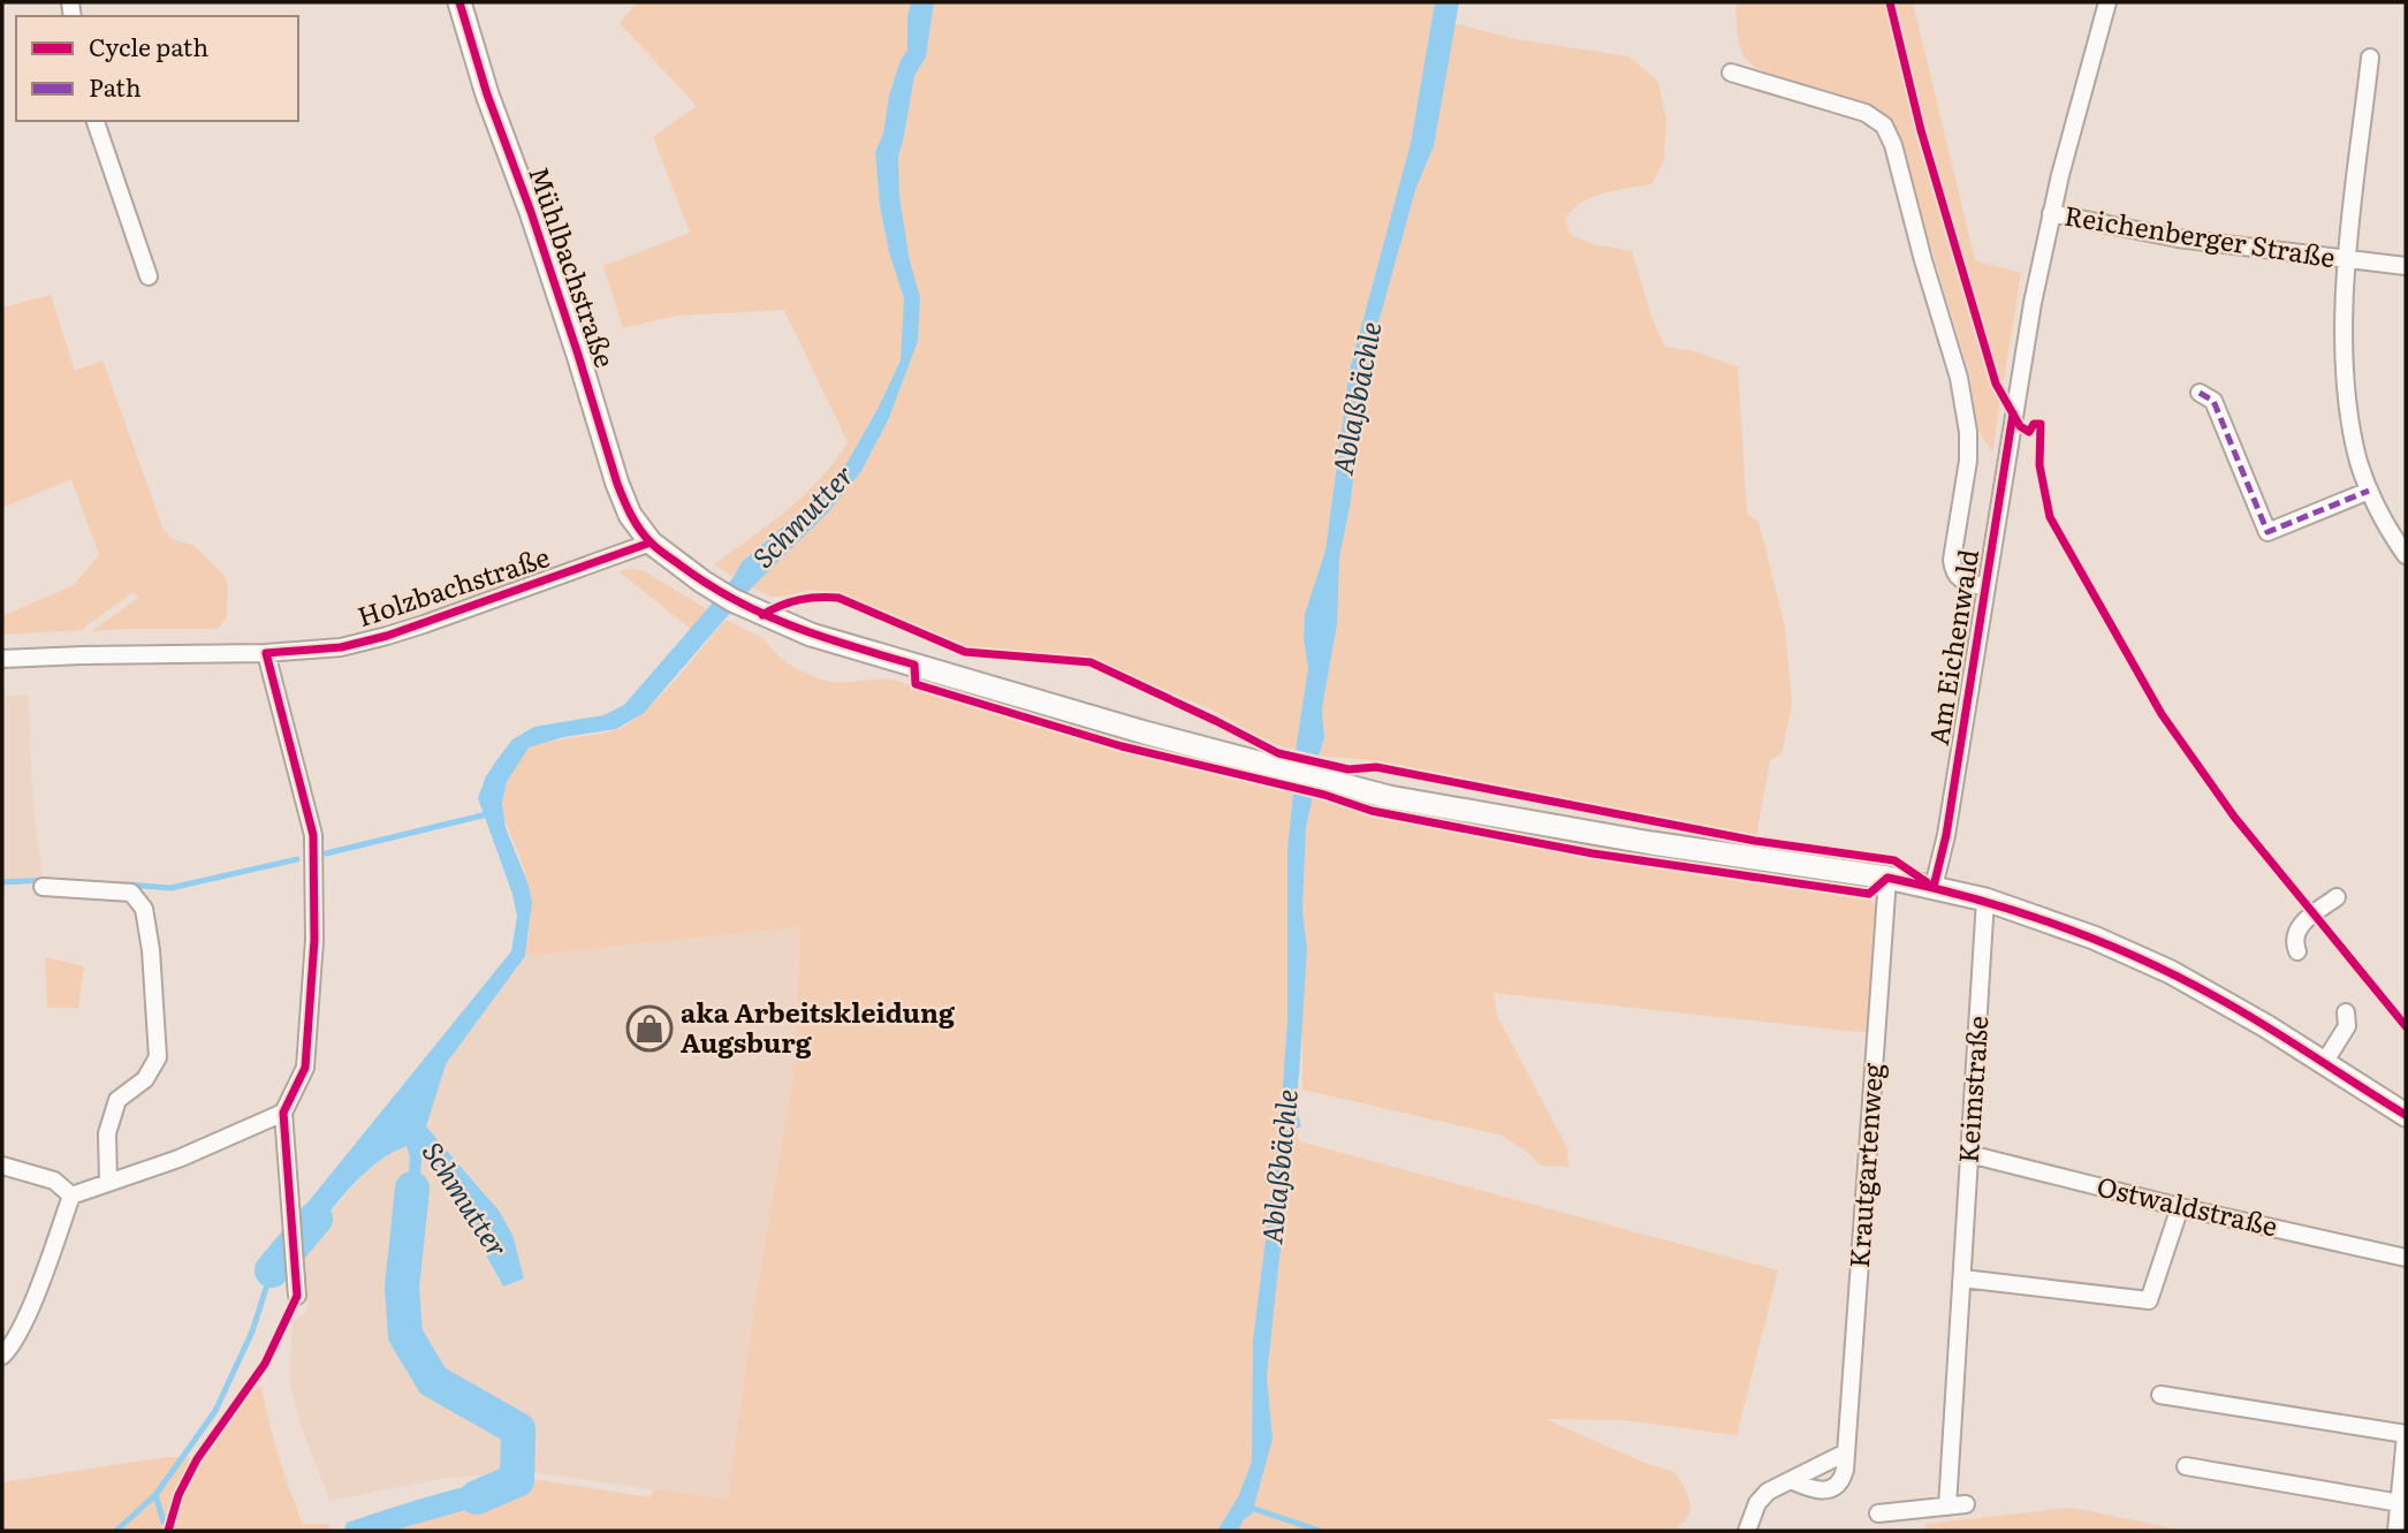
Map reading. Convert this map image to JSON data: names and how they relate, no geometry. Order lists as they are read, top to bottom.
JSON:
{
  "streets": {
    "street": [
      "Reichenberger Straße",
      "Mühlbachstraße",
      "Holzbachstraße",
      "Am Eichenwald",
      "Keimstraße",
      "Krautgartenweg",
      "Ostwaldstraße"
    ]
  },
  "crossings": [
    ["Reichenberger Straße", "Am Eichenwald"],
    ["Mühlbachstraße", "Holzbachstraße"],
    ["Mühlbachstraße", "Am Eichenwald"],
    ["Mühlbachstraße", "Keimstraße"],
    ["Mühlbachstraße", "Krautgartenweg"],
    ["Keimstraße", "Ostwaldstraße"]
  ],
  "water": ["Ablaßbächle", "Schmutter"],
  "places": {
    "shop": ["aka Arbeitskleidung Augsburg"]
  },
  "legend": ["Cycle path", "Path"]
}
